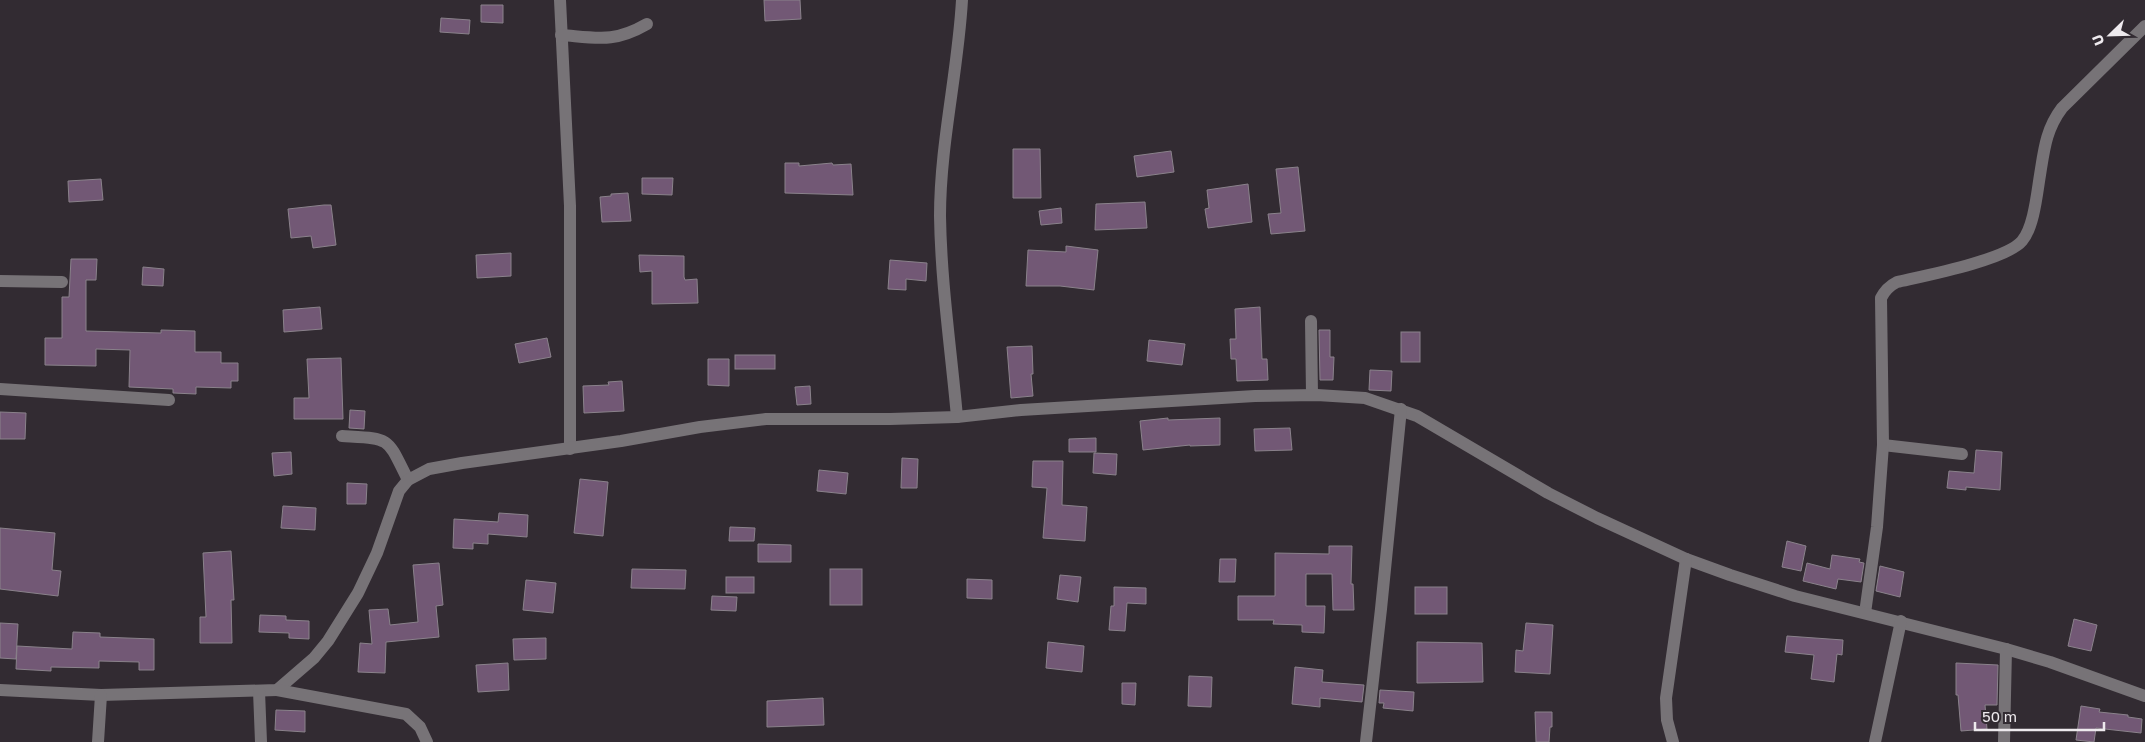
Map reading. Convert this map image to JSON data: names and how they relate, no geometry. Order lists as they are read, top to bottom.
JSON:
{
  "scale_bar": "50 m",
  "north": "bottom left"
}
